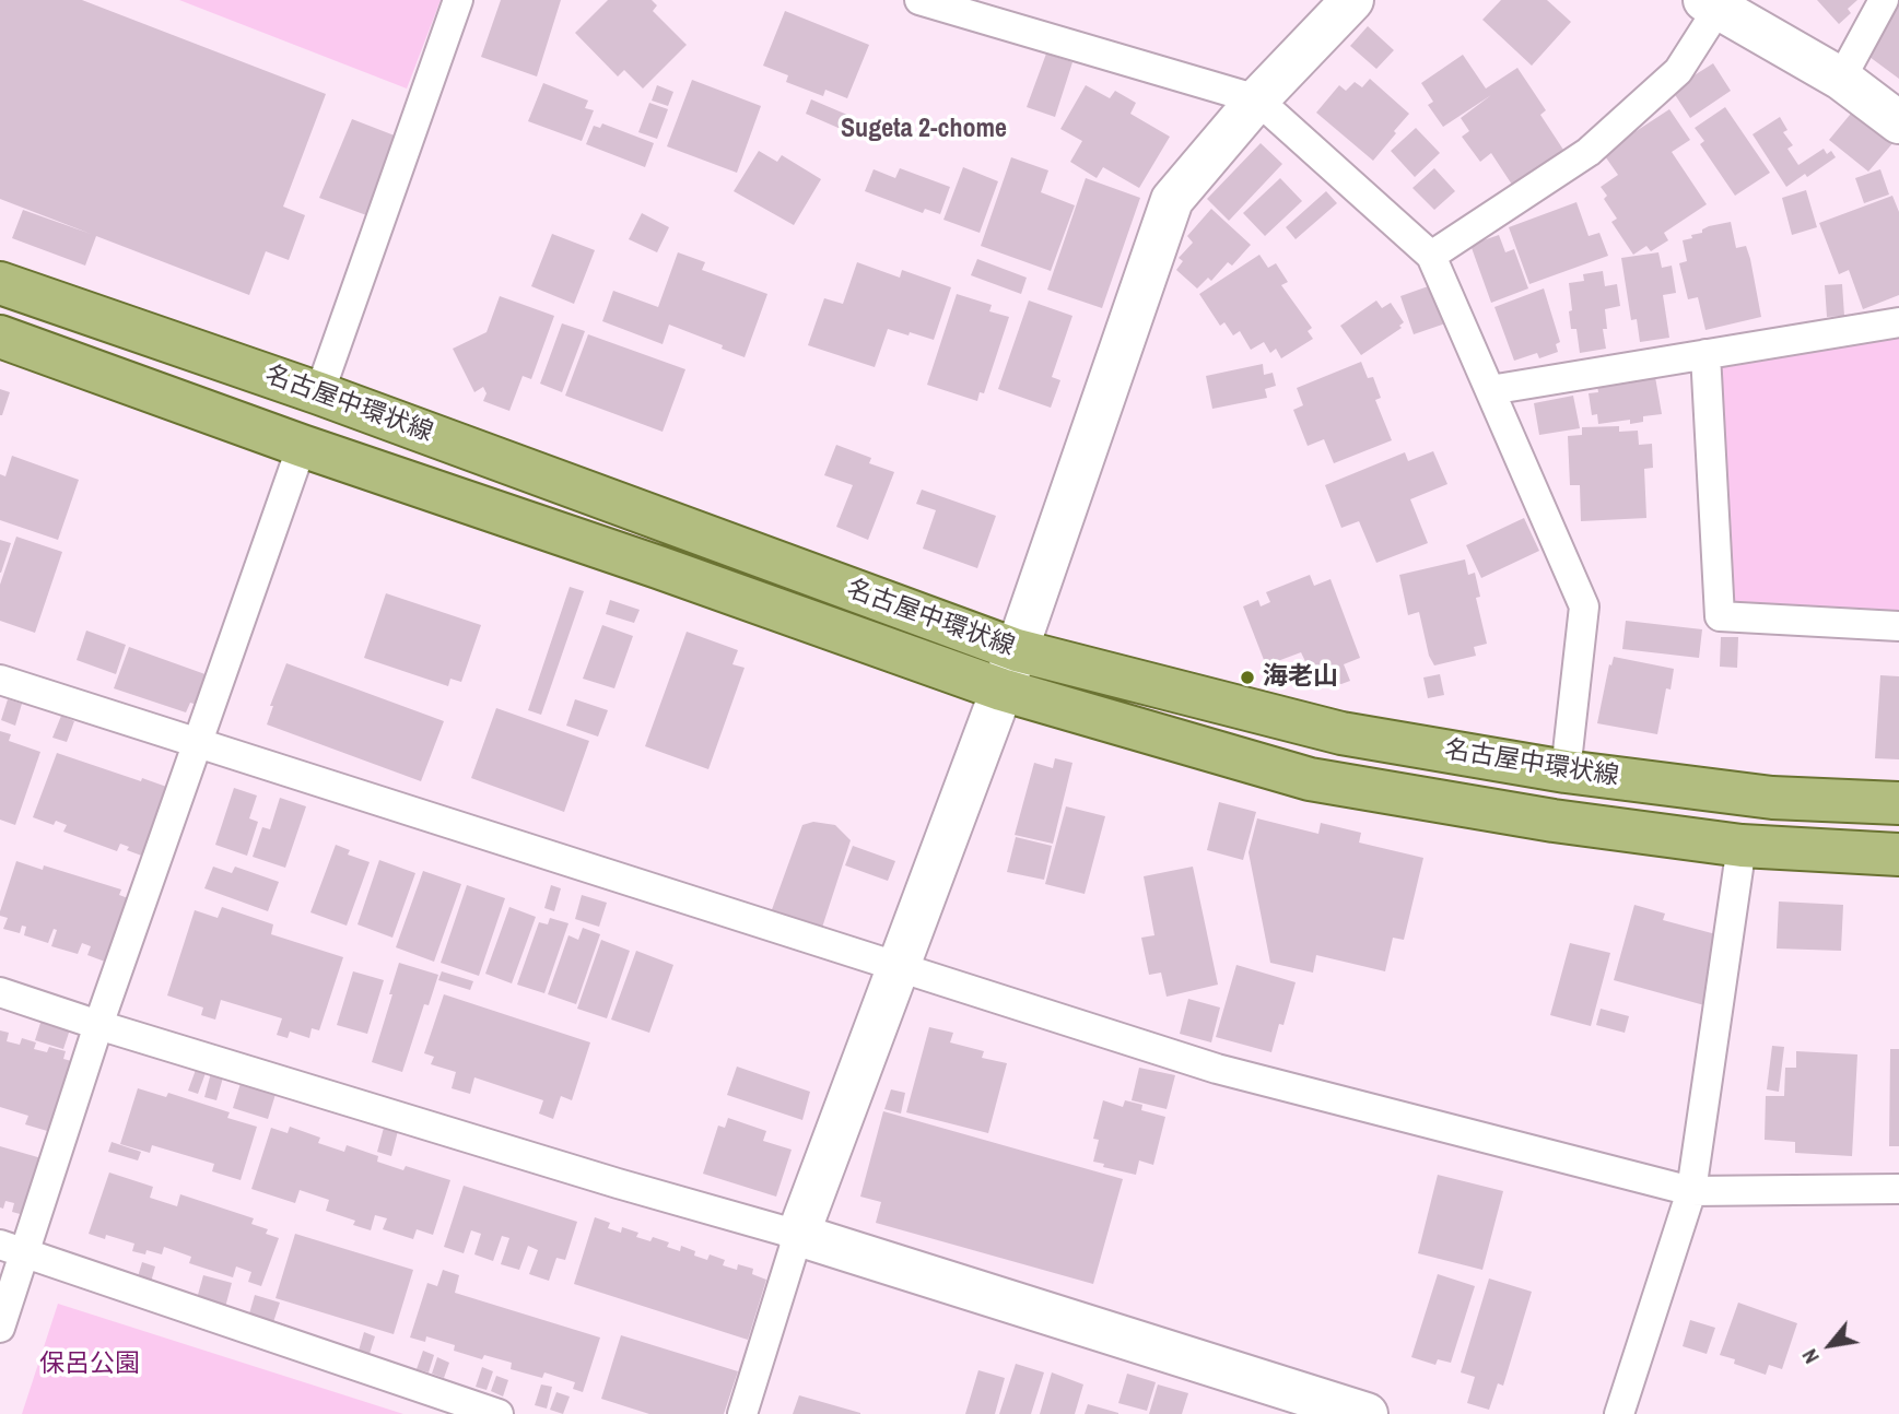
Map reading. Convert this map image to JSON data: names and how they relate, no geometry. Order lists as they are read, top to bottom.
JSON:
{
  "streets": {
    "main road": ["名古屋中環状線"]
  },
  "districts": ["Sugeta 2-chome"],
  "parks": ["保呂公園"],
  "places": ["海老山"],
  "north": "bottom left"
}
